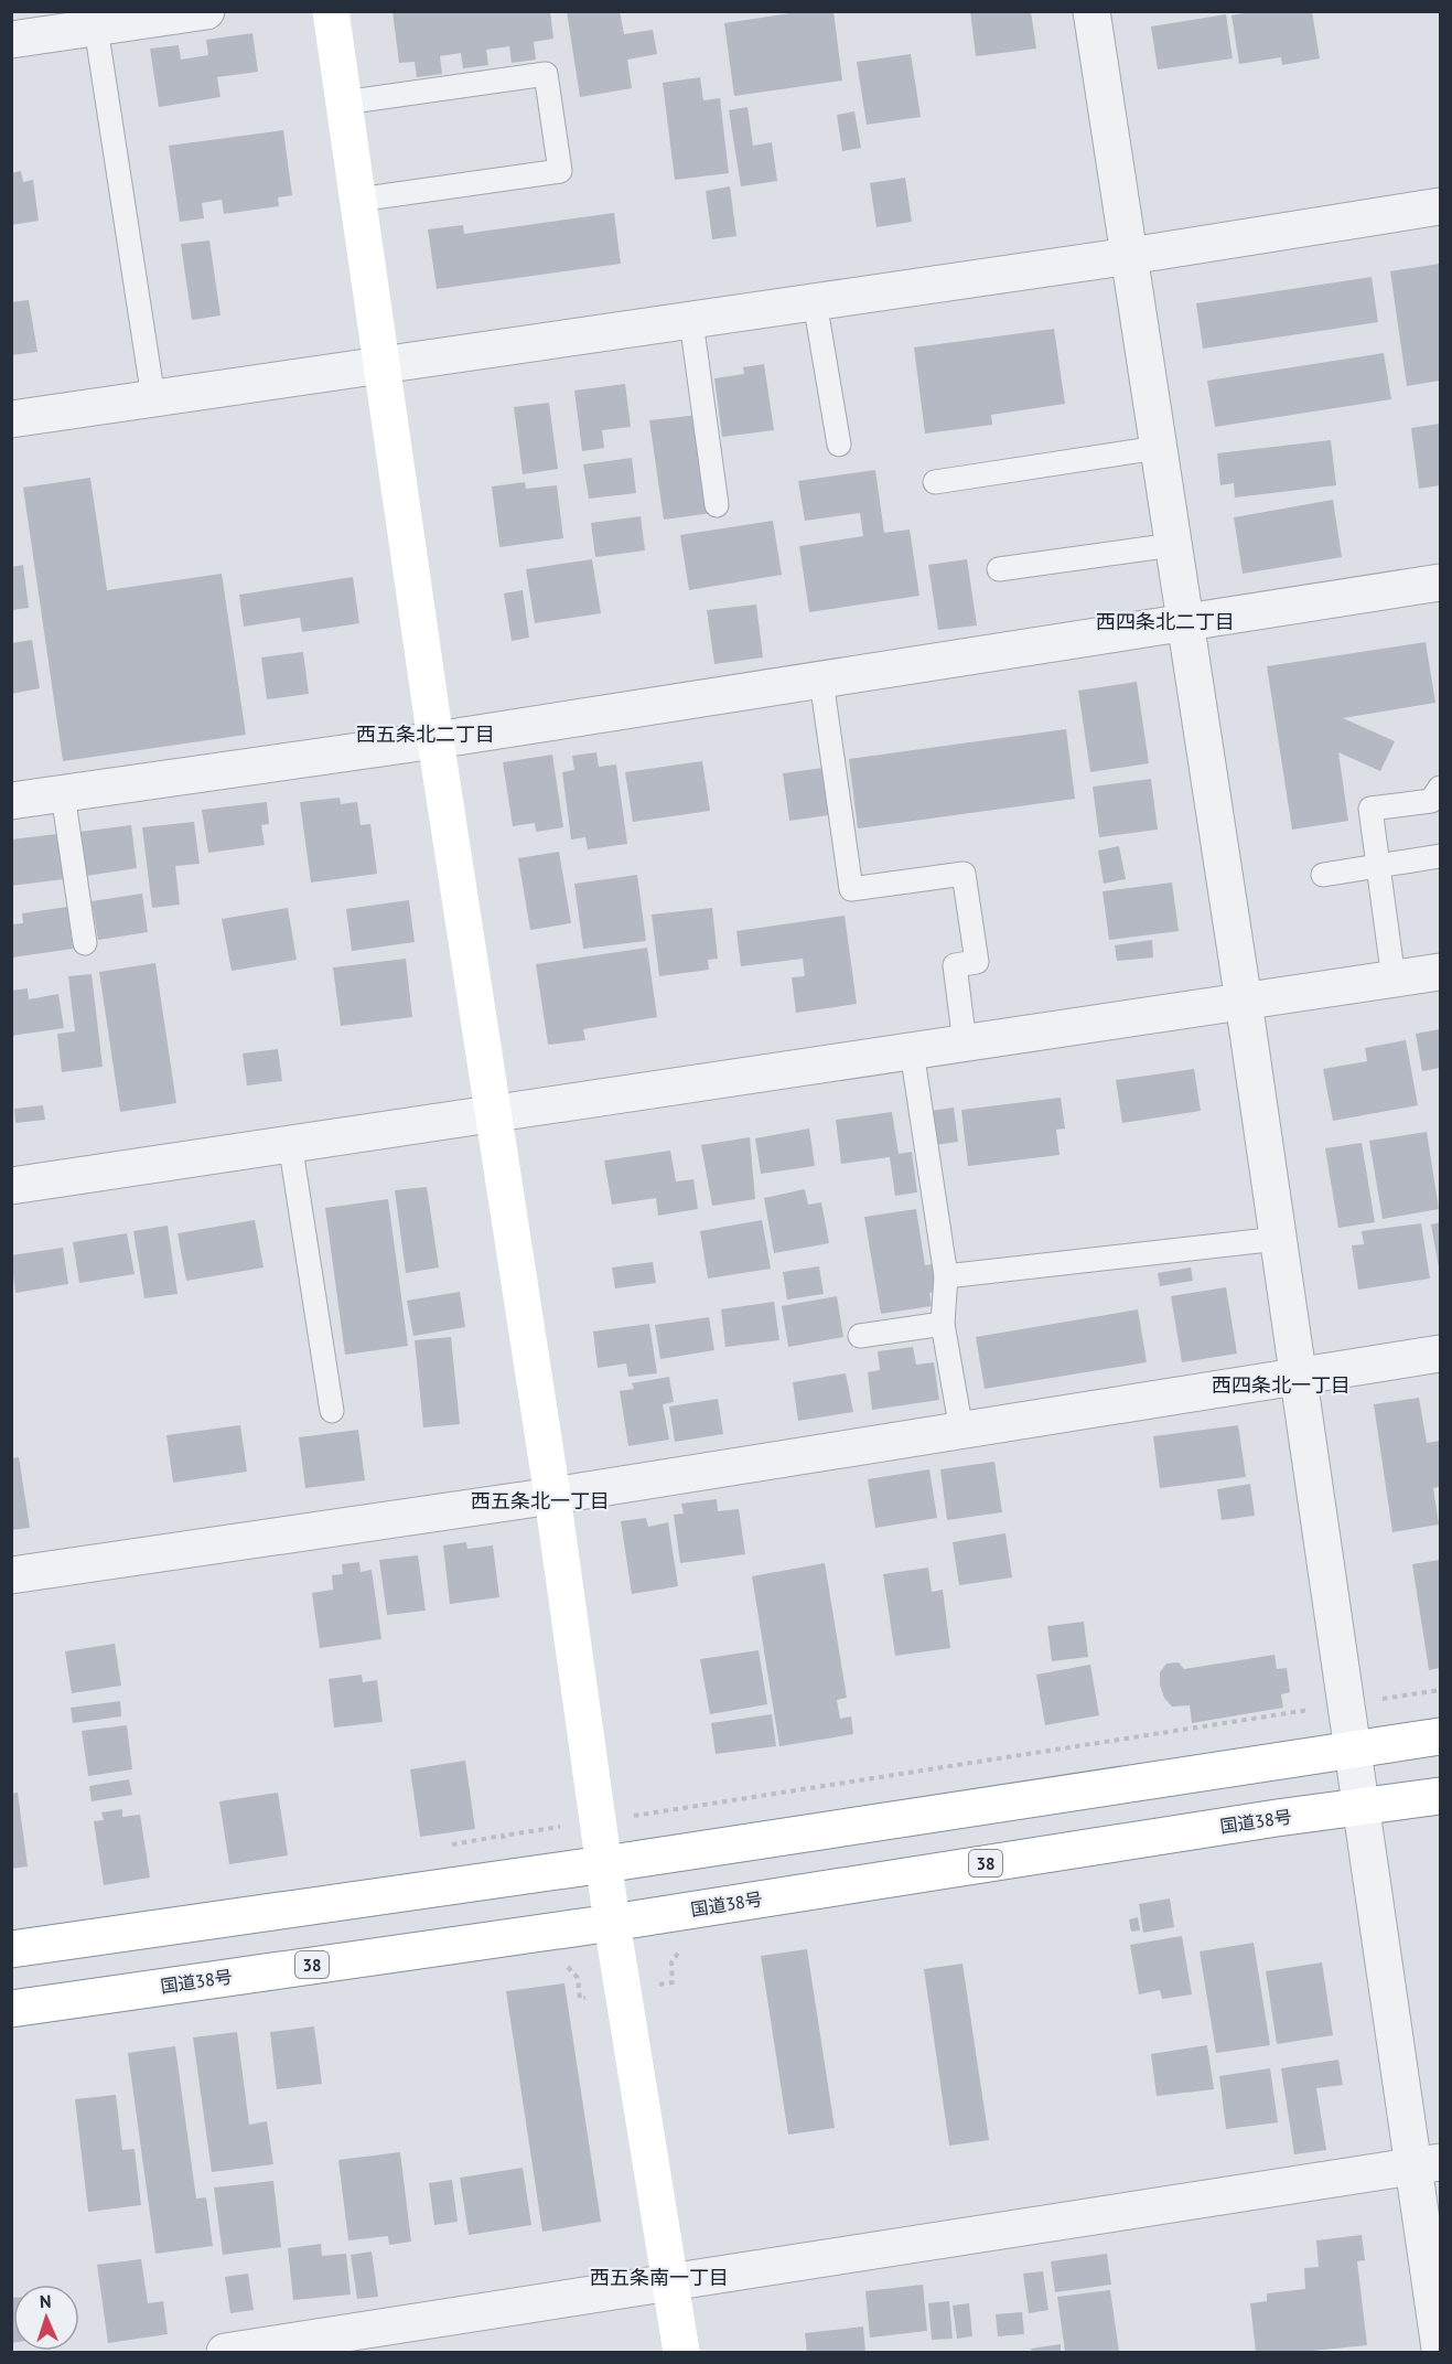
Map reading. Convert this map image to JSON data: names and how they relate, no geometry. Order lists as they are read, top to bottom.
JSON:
{
  "streets": {
    "main road": ["国道38号", "38"]
  },
  "districts": [
    "西四条北二丁目",
    "西五条北二丁目",
    "西四条北一丁目",
    "西五条北一丁目",
    "西五条南一丁目"
  ],
  "north": "top"
}
